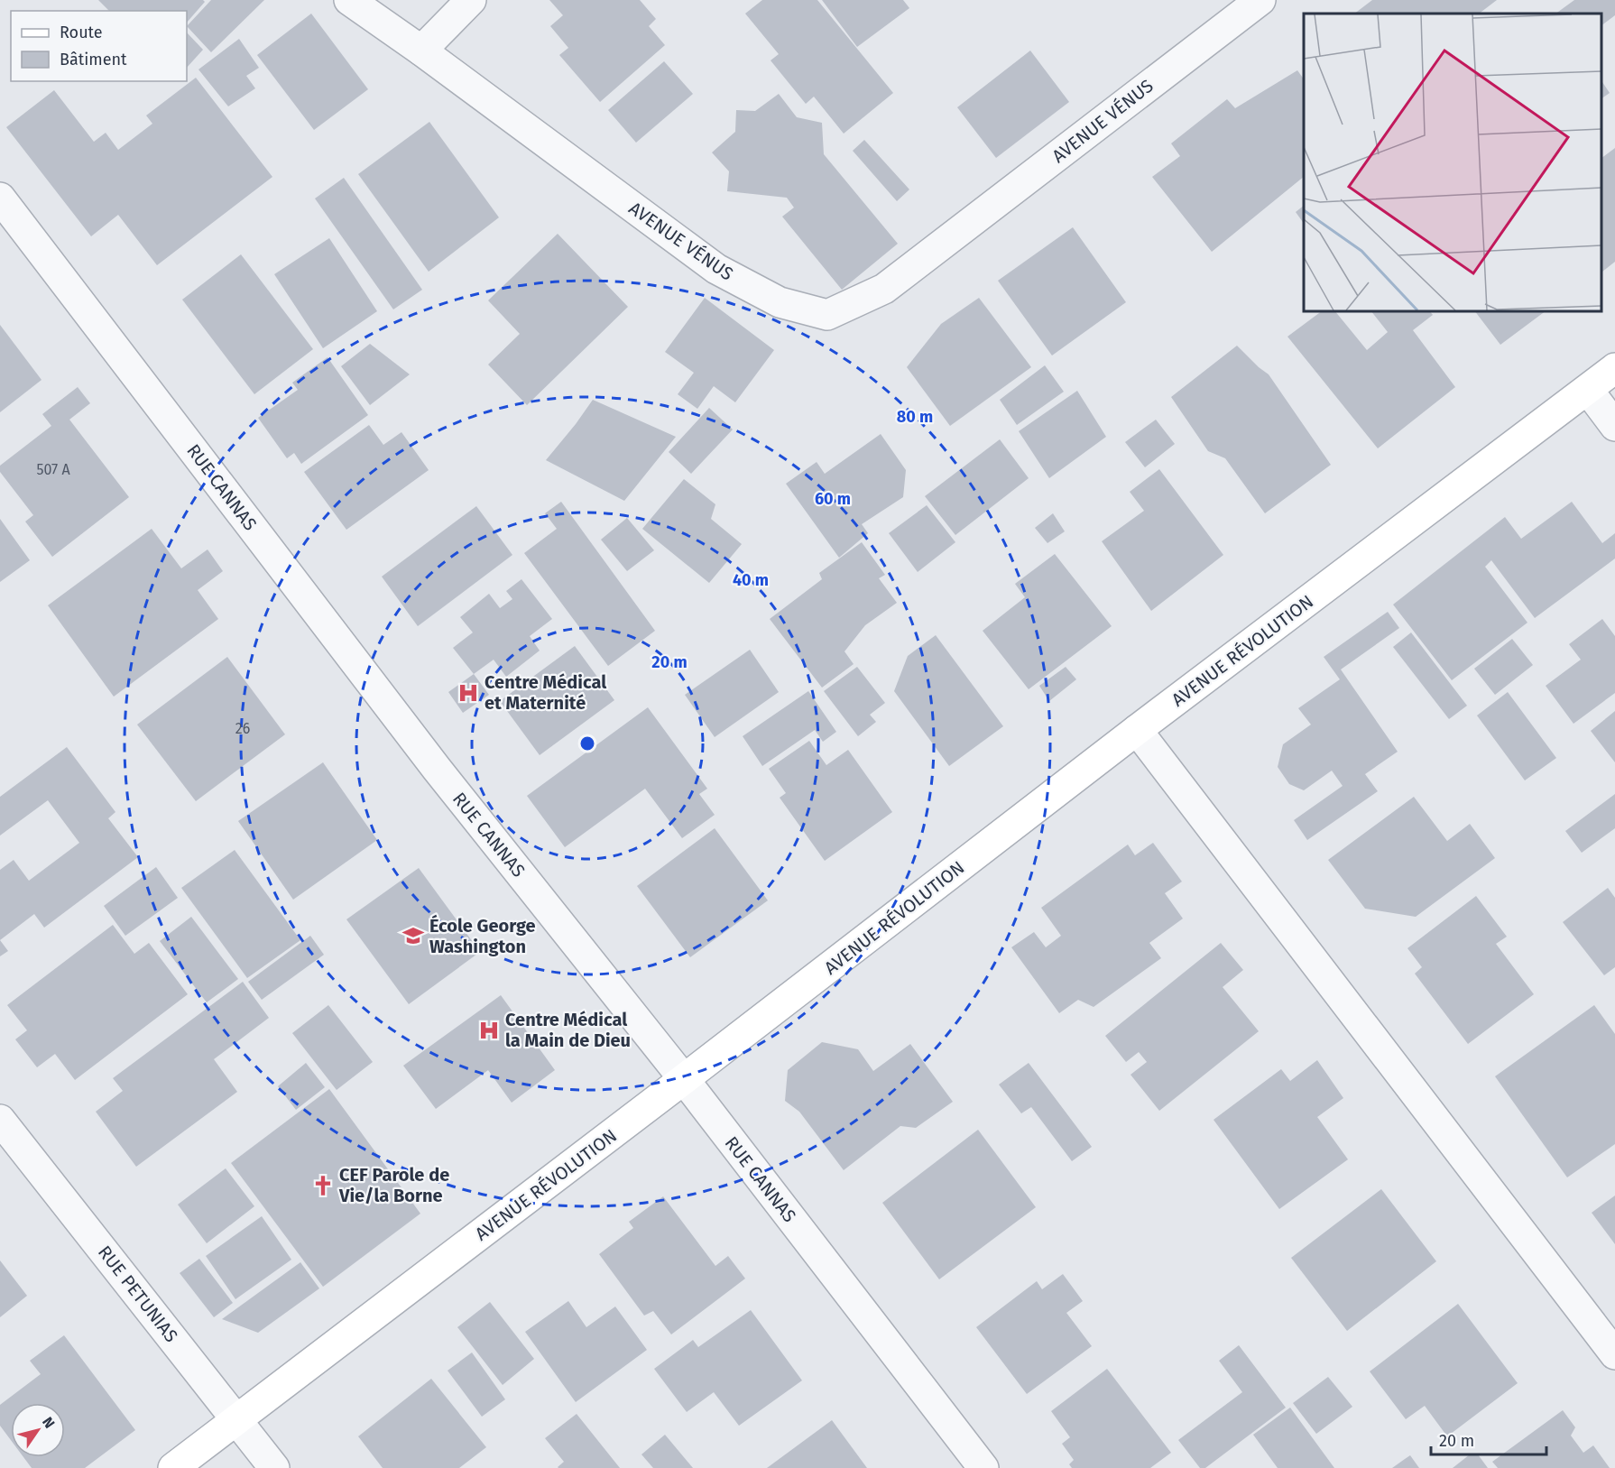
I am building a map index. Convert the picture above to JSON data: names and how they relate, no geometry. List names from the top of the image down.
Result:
{
  "streets": {
    "street": [
      "AVENUE VÉNUS",
      "RUE CANNAS",
      "AVENUE RÉVOLUTION",
      "RUE PETUNIAS"
    ]
  },
  "crossings": [
    ["RUE CANNAS", "AVENUE RÉVOLUTION"],
    ["AVENUE RÉVOLUTION", "RUE PETUNIAS"]
  ],
  "places": {
    "hospital": ["Centre Médical et Maternité", "Centre Médical la Main de Dieu"],
    "school or university": ["École George Washington"],
    "church": ["CEF Parole de Vie/la Borne"]
  },
  "house_numbers": ["507 A", "26"],
  "legend": ["Route", "Bâtiment"],
  "scale_bar": "20 m",
  "north": "top right",
  "rings": [
    "80 m",
    "60 m",
    "40 m",
    "20 m"
  ]
}
